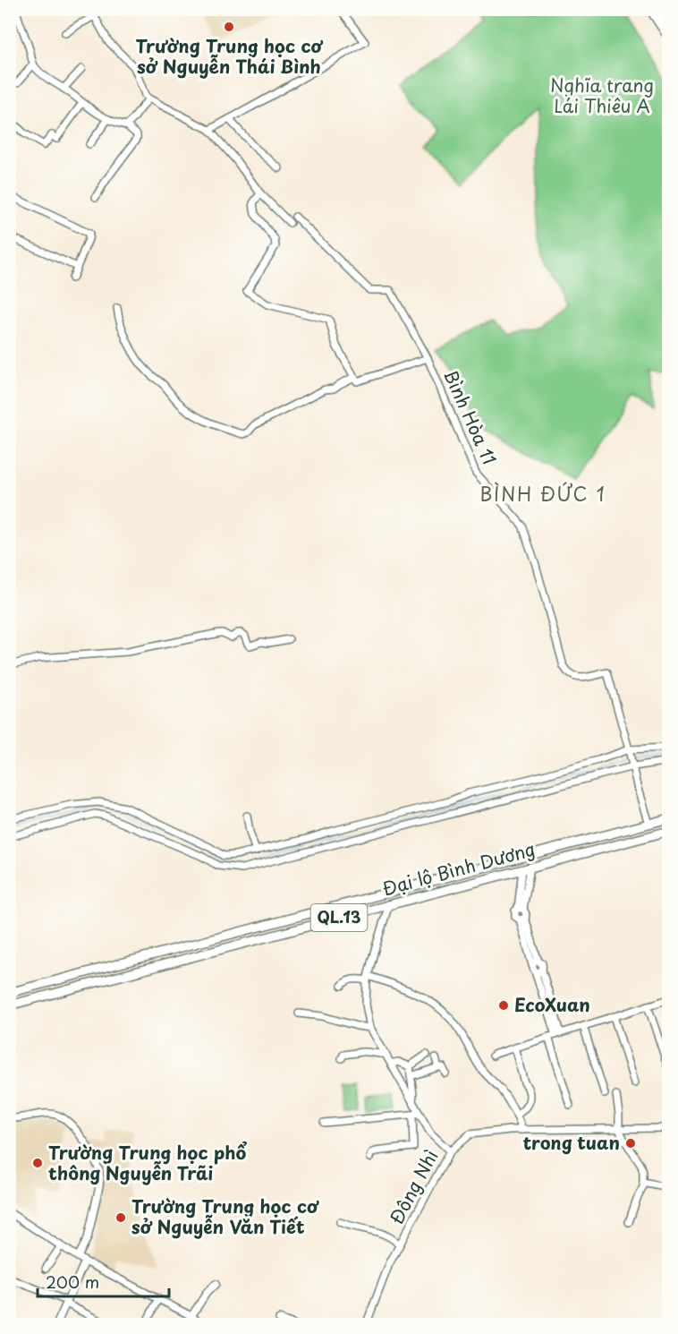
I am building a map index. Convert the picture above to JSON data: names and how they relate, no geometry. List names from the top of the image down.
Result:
{
  "streets": {
    "highway": ["Đại lộ Bình Dương", "QL.13"],
    "street": ["Bình Hòa 11", "Đông Nhì"]
  },
  "districts": ["BÌNH ĐỨC 1"],
  "parks": ["Nghĩa trang Lái Thiêu A"],
  "places": [
    "Trường Trung học cơ sở Nguyễn Thái Bình",
    "EcoXuan",
    "trong tuan",
    "Trường Trung học phổ thông Nguyễn Trãi",
    "Trường Trung học cơ sở Nguyễn Văn Tiết"
  ],
  "scale_bar": "200 m"
}
